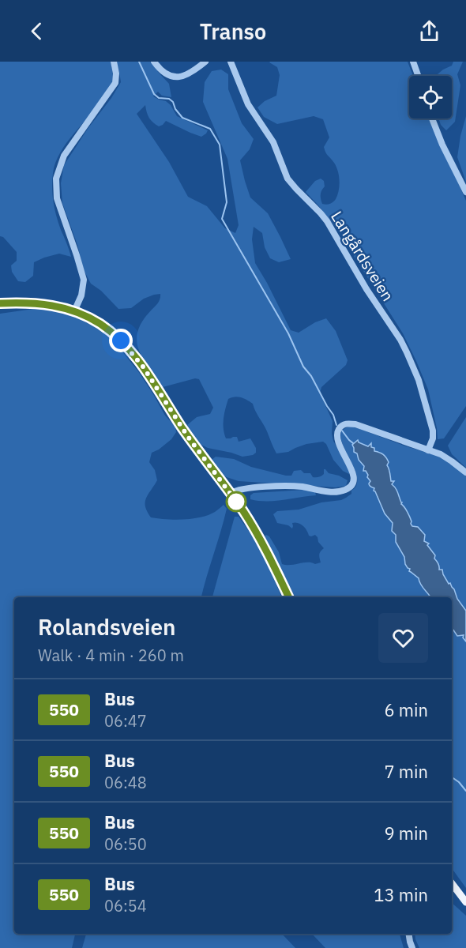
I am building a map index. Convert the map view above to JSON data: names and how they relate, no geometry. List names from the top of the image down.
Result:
{
  "streets": {
    "street": ["Langårdsveien"]
  },
  "lines": ["bus line 550"],
  "page": {
    "header": "Transo",
    "heading": ["Rolandsveien", "Walk · 4 min · 260 m"],
    "list": [
      {
        "mark": "550",
        "name": "Bus",
        "note": "06:47",
        "value": "6 min"
      },
      {
        "mark": "550",
        "name": "Bus",
        "note": "06:48",
        "value": "7 min"
      },
      {
        "mark": "550",
        "name": "Bus",
        "note": "06:50",
        "value": "9 min"
      },
      {
        "mark": "550",
        "name": "Bus",
        "note": "06:54",
        "value": "13 min"
      }
    ]
  }
}
